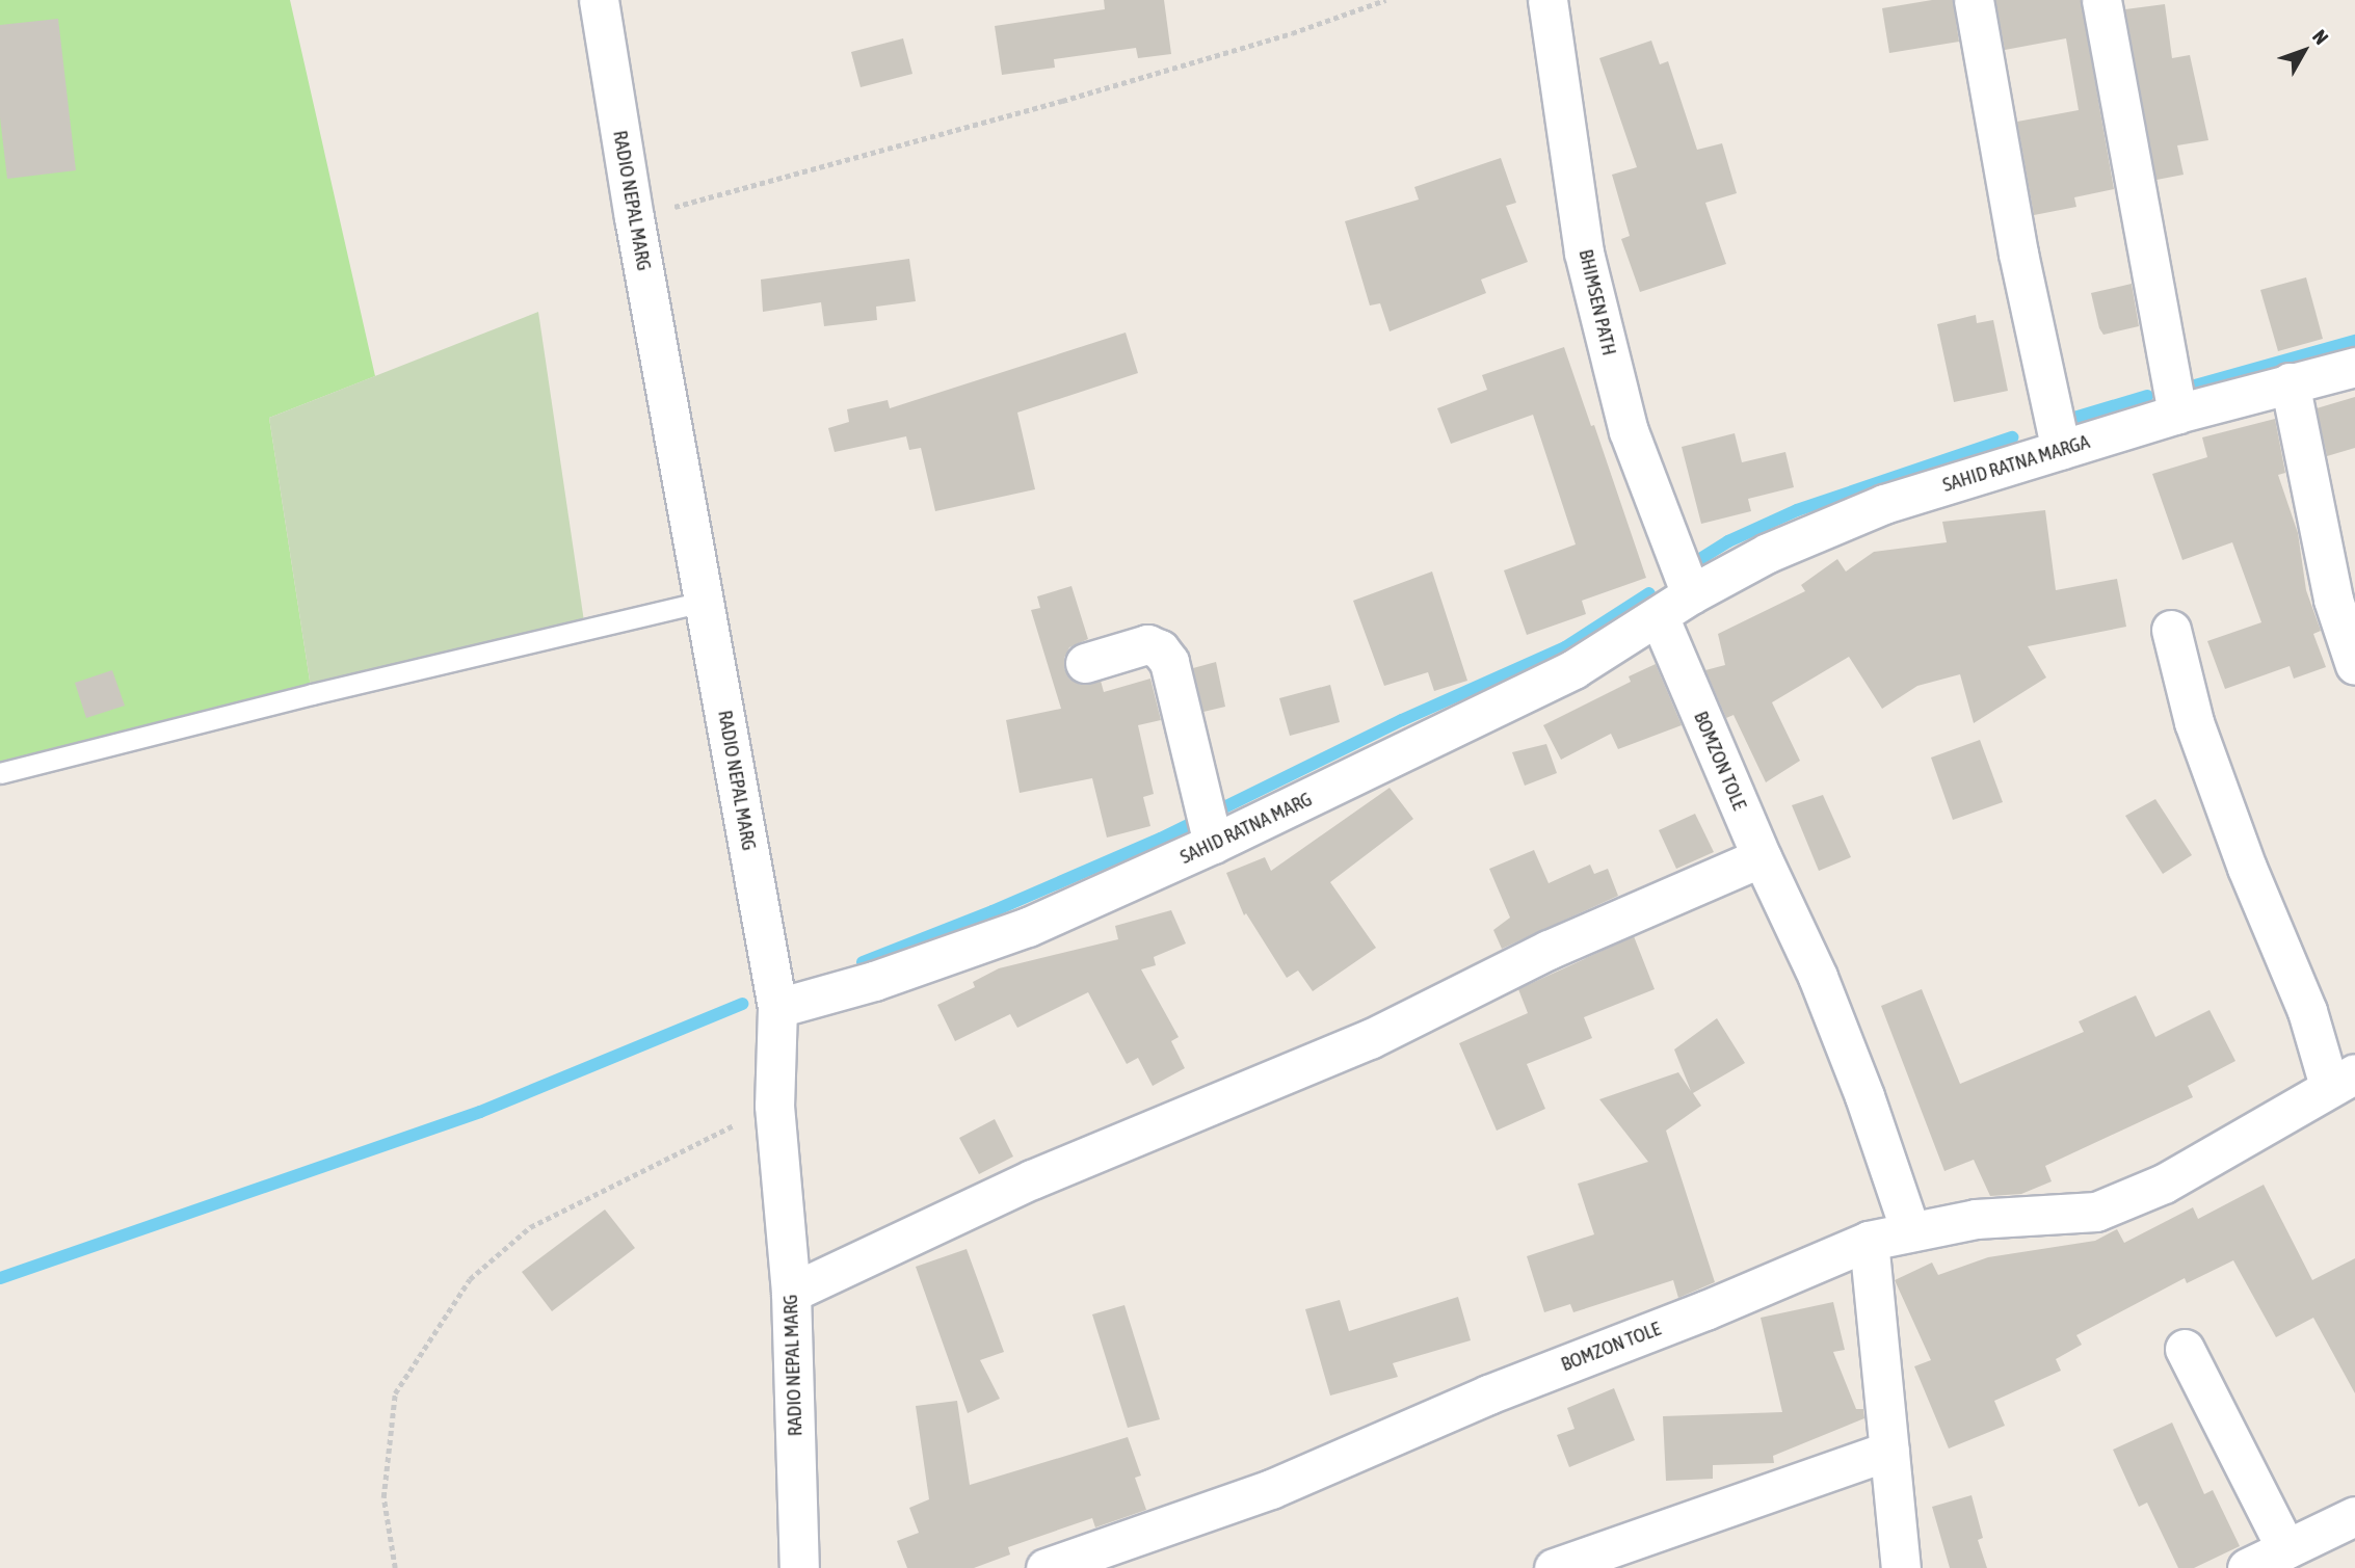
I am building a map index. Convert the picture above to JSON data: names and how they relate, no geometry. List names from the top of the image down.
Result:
{
  "streets": {
    "street": [
      "RADIO NEPAL MARG",
      "BHIMSEN PATH",
      "SAHID RATNA MARGA",
      "BOMZON TOLE",
      "SAHID RATNA MARG"
    ]
  },
  "crossings": [
    ["RADIO NEPAL MARG", "SAHID RATNA MARG"],
    ["BHIMSEN PATH", "SAHID RATNA MARGA"],
    ["BHIMSEN PATH", "SAHID RATNA MARG"],
    ["SAHID RATNA MARGA", "SAHID RATNA MARG"],
    ["BOMZON TOLE", "SAHID RATNA MARG"]
  ],
  "north": "top right"
}
